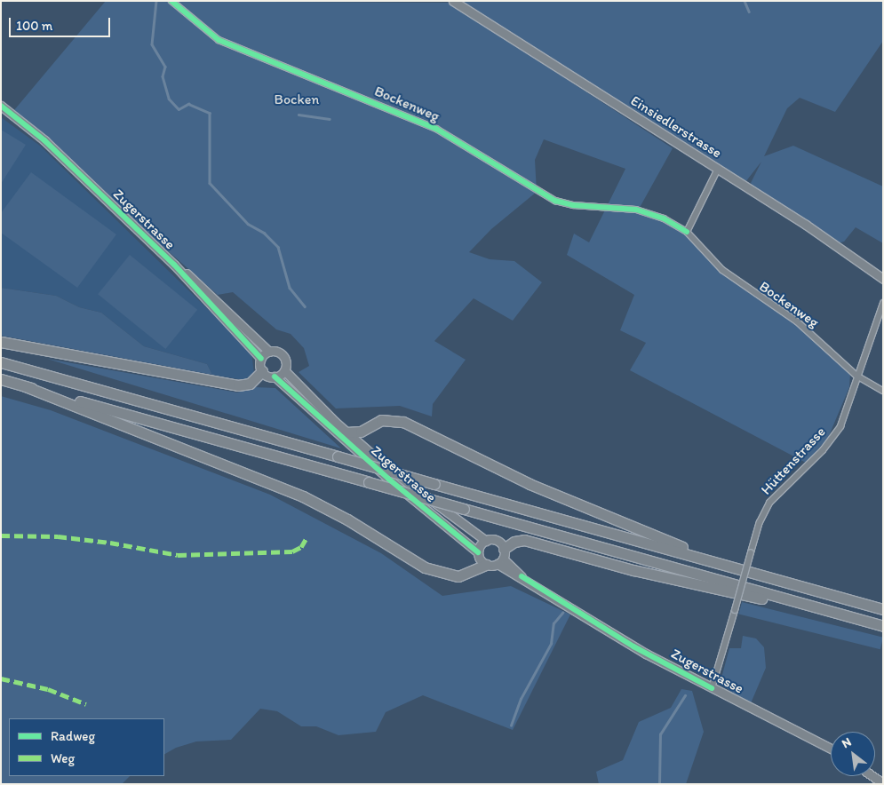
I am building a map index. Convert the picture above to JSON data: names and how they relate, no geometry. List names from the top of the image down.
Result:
{
  "streets": {
    "main road": ["Einsiedlerstrasse", "Zugerstrasse"],
    "street": ["Bockenweg", "Hüttenstrasse"]
  },
  "crossings": [
    ["Bockenweg", "Hüttenstrasse"],
    ["Zugerstrasse", "Hüttenstrasse"]
  ],
  "parks": ["Bocken"],
  "legend": ["Radweg", "Weg"],
  "scale_bar": "100 m",
  "north": "top left"
}
